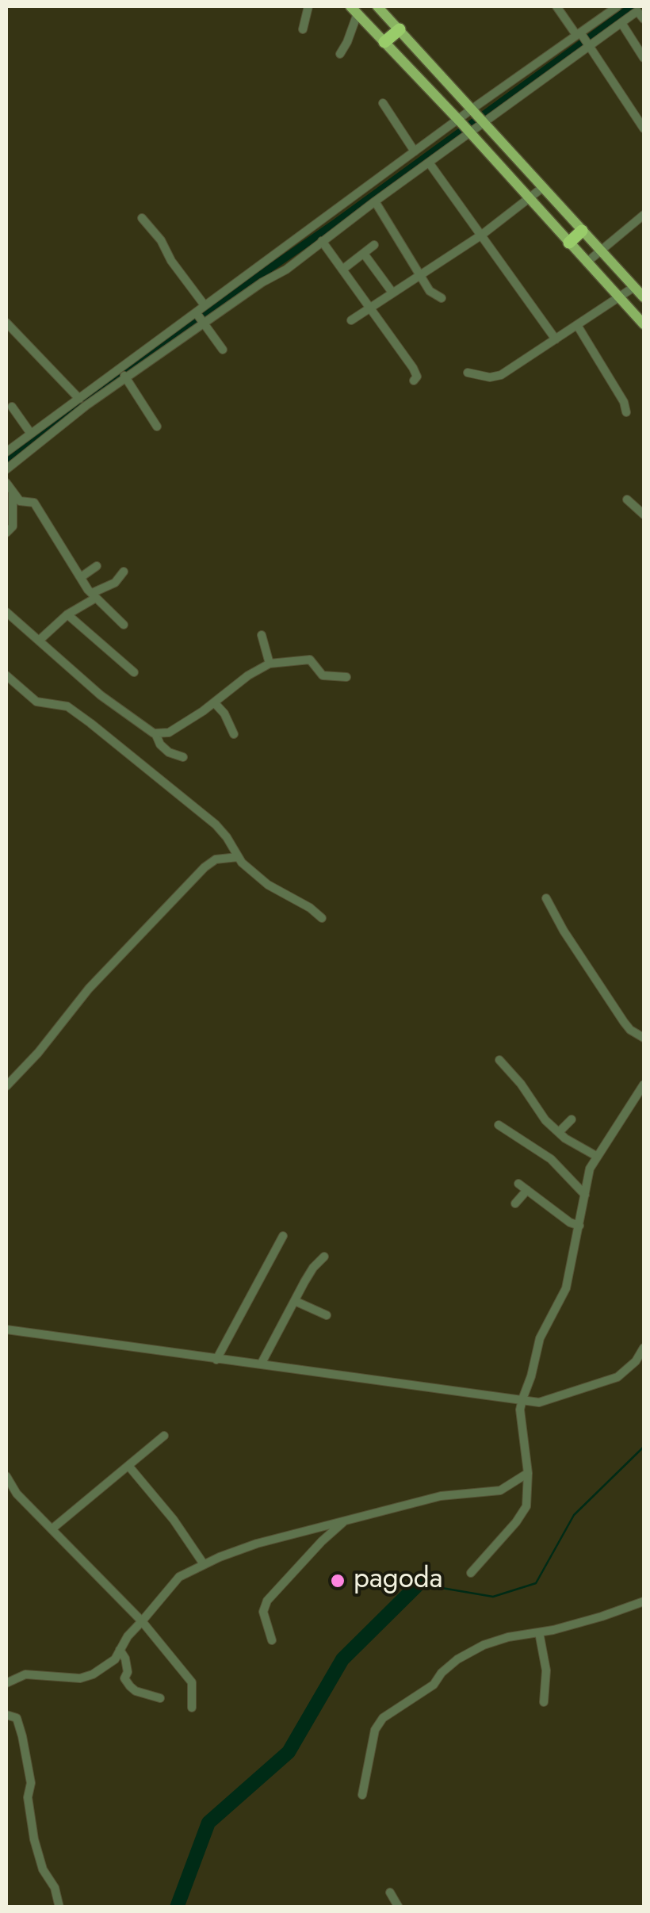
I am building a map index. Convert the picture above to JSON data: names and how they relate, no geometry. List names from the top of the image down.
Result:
{
  "places": ["pagoda"]
}
